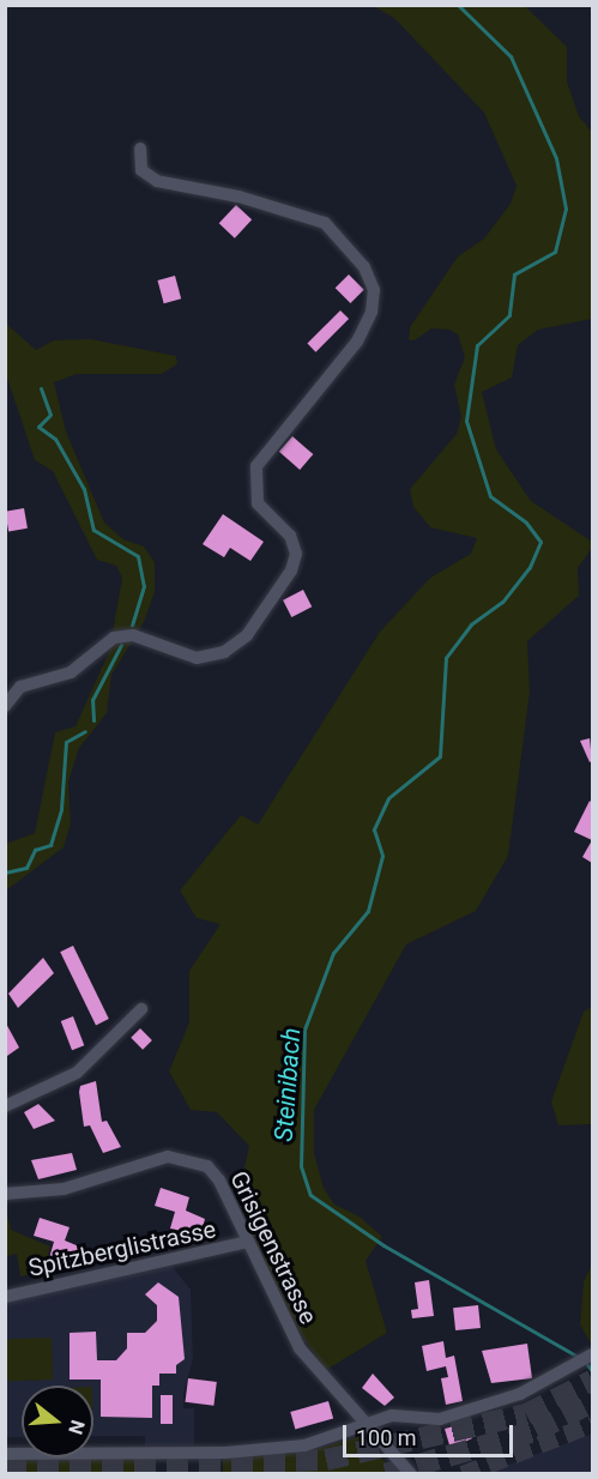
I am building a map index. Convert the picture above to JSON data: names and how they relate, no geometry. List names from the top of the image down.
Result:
{
  "streets": {
    "street": ["Grisigenstrasse", "Spitzberglistrasse"]
  },
  "crossings": [
    ["Grisigenstrasse", "Spitzberglistrasse"]
  ],
  "water": ["Steinibach"],
  "scale_bar": "100 m",
  "north": "right"
}
